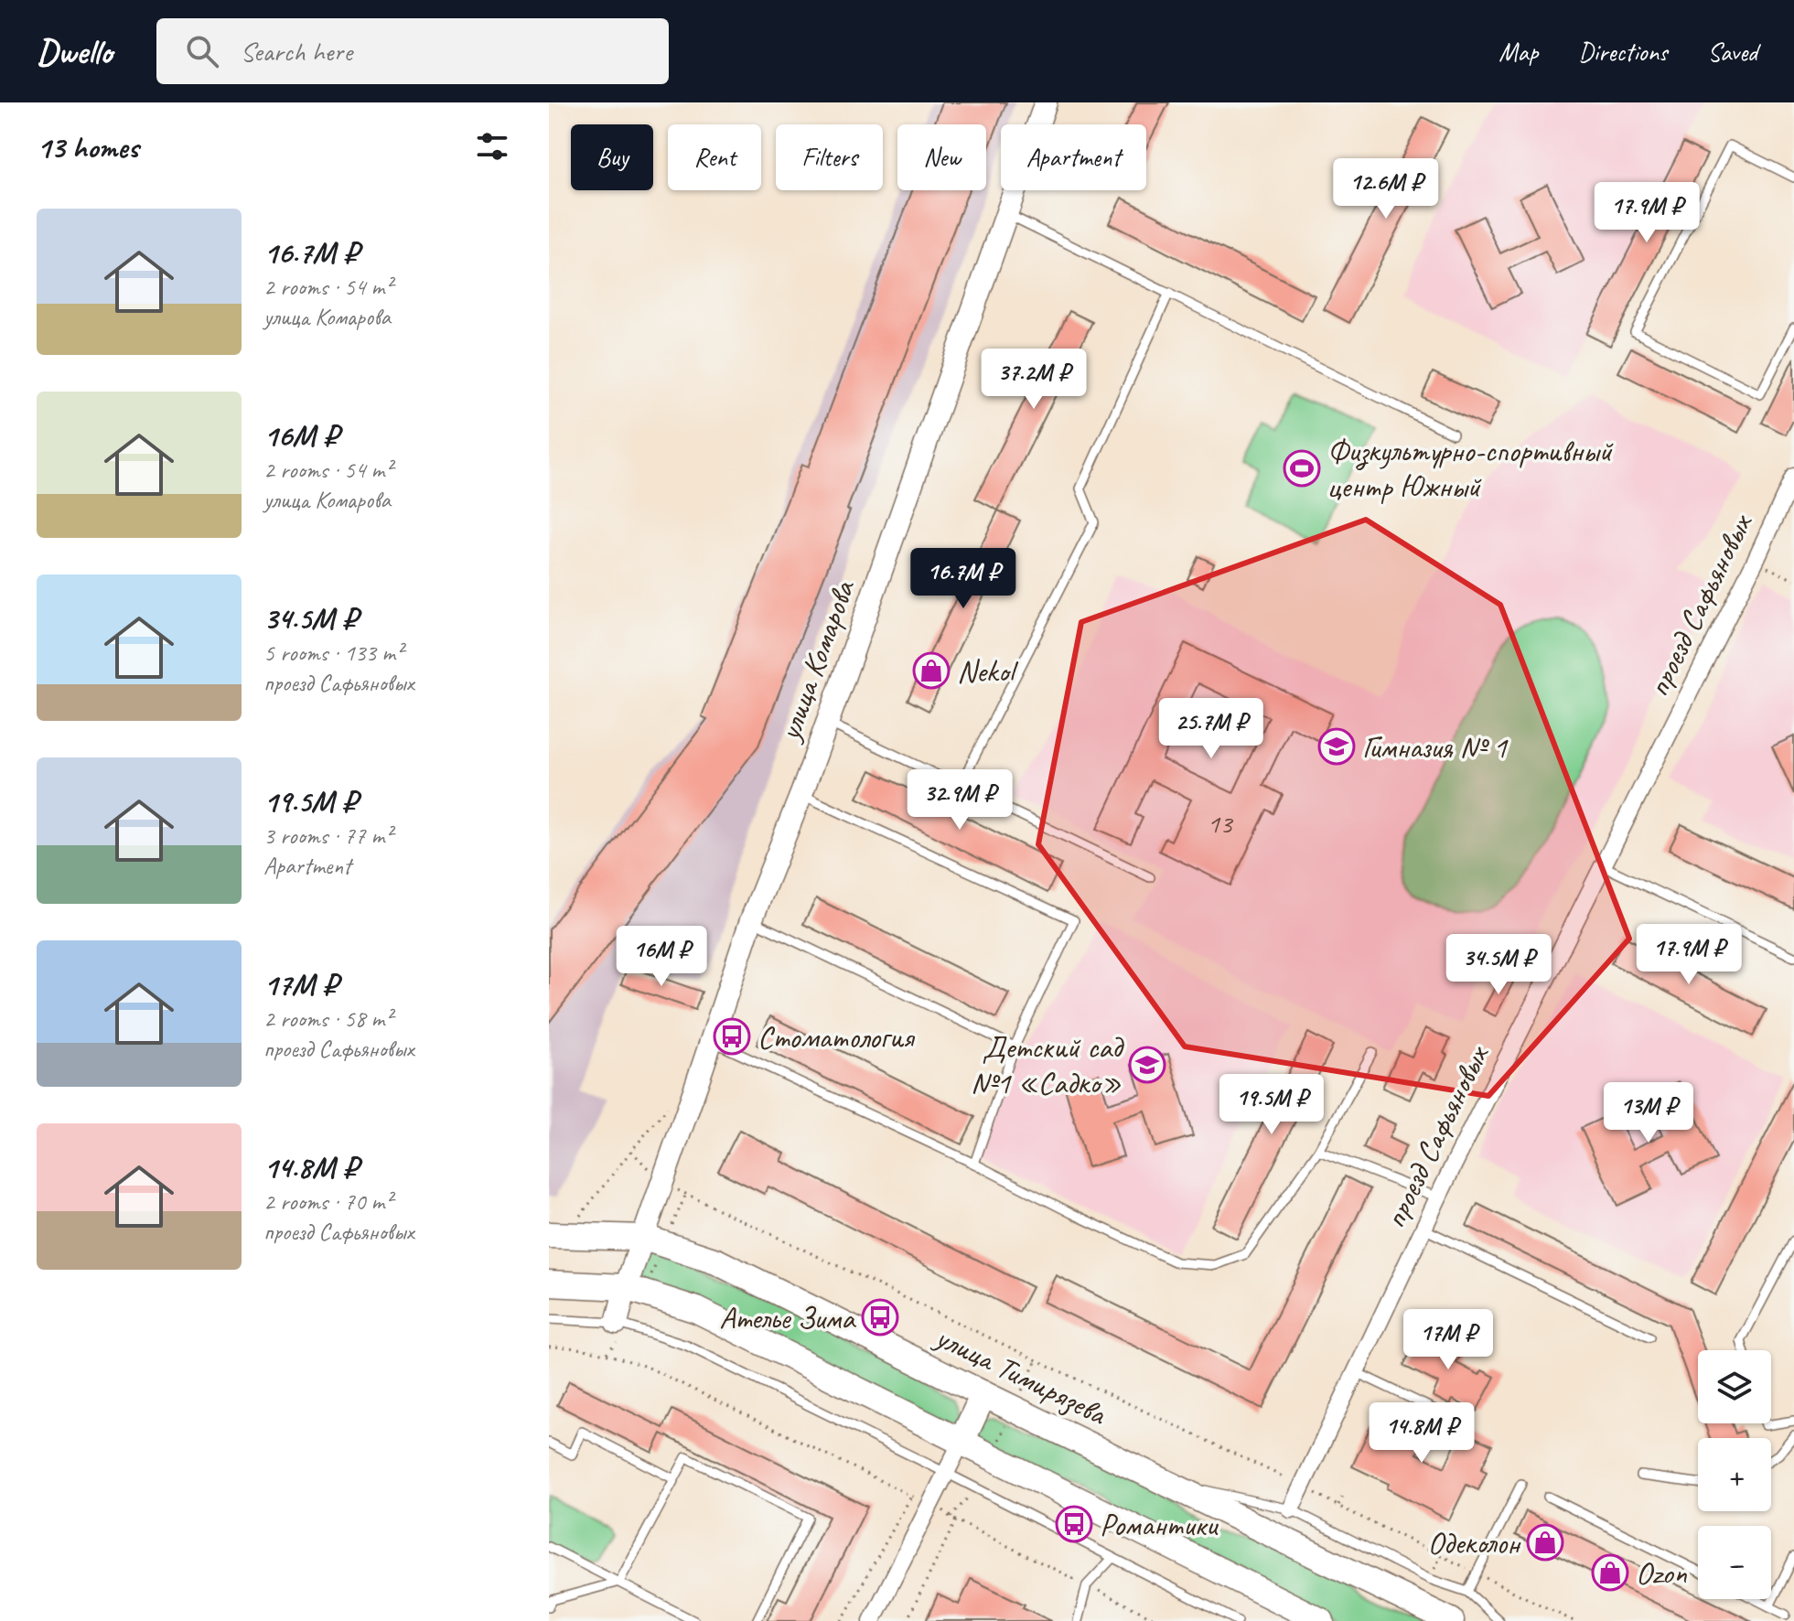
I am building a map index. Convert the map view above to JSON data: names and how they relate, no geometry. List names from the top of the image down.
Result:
{
  "streets": {
    "main road": ["улица Тимирязева"],
    "street": ["проезд Сафьяновых", "улица Комарова"]
  },
  "crossings": [
    ["улица Комарова", "улица Тимирязева"]
  ],
  "places": {
    "sports": ["Физкультурно-спортивный центр Южный"],
    "shop": ["Nekol", "Одеколон", "Ozon"],
    "school or university": ["Гимназия № 1", "Детский сад №1 «Cадко»"],
    "bus stop": ["Стоматология", "Ателье Зима", "Романтики"]
  },
  "house_numbers": ["13"],
  "page": {
    "header": "Dwello",
    "search": "Search here",
    "nav": ["Map", "Directions", "Saved"],
    "heading": "13 homes",
    "chip": [
      "Buy",
      "Rent",
      "Filters",
      "New",
      "Apartment"
    ],
    "price": [
      "12.6M ₽",
      "17.9M ₽",
      "37.2M ₽",
      "16.7M ₽",
      "25.7M ₽",
      "32.9M ₽",
      "17.9M ₽",
      "16M ₽",
      "34.5M ₽",
      "19.5M ₽",
      "13M ₽",
      "17M ₽",
      "14.8M ₽"
    ],
    "list": [
      {
        "name": "16.7M ₽",
        "note": "2 rooms · 54 m² · улица Комарова"
      },
      {
        "name": "16M ₽",
        "note": "2 rooms · 54 m² · улица Комарова"
      },
      {
        "name": "34.5M ₽",
        "note": "5 rooms · 133 m² · проезд Сафьяновых"
      },
      {
        "name": "19.5M ₽",
        "note": "3 rooms · 77 m² · Apartment"
      },
      {
        "name": "17M ₽",
        "note": "2 rooms · 58 m² · проезд Сафьяновых"
      },
      {
        "name": "14.8M ₽",
        "note": "2 rooms · 70 m² · проезд Сафьяновых"
      }
    ],
    "map_buttons": ["+", "−"]
  }
}
